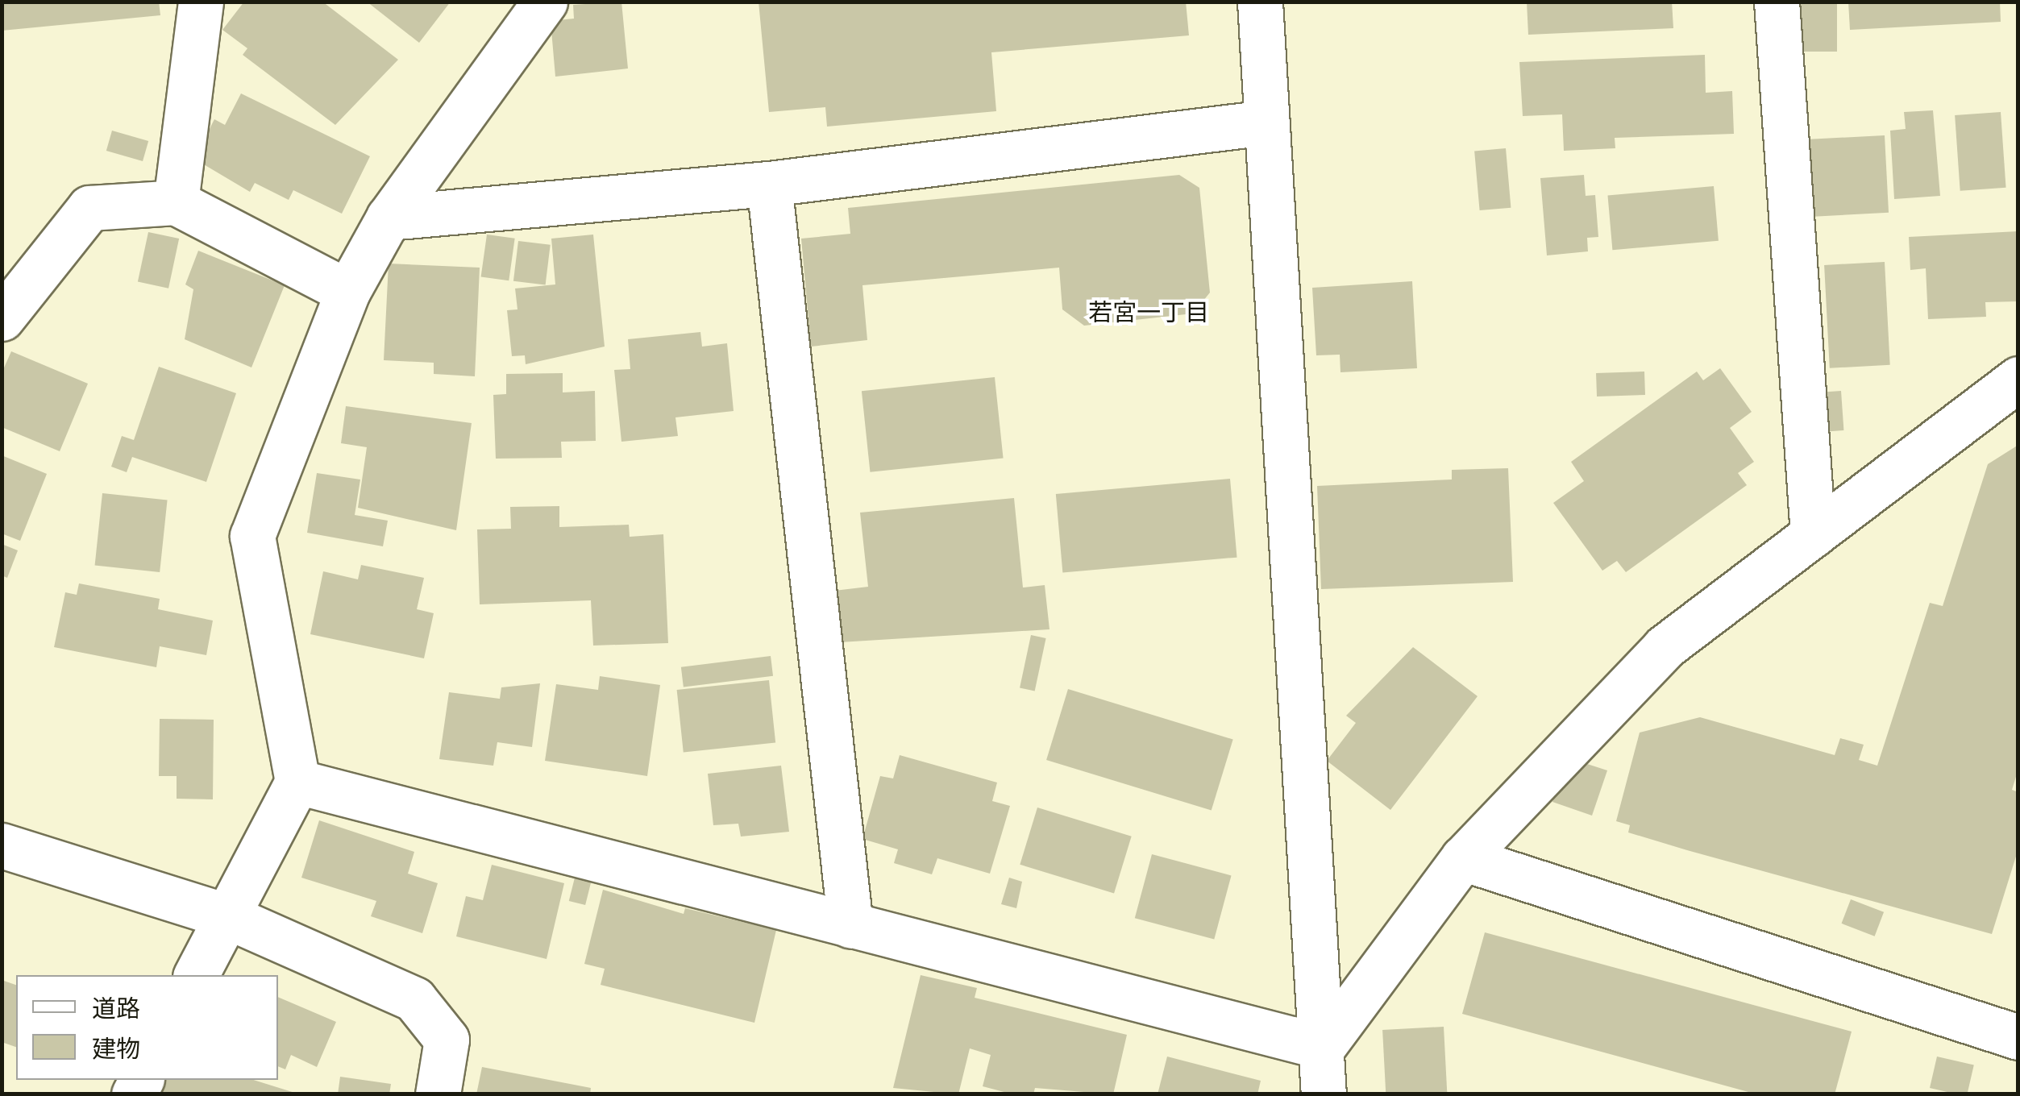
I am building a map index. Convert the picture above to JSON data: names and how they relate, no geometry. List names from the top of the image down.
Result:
{
  "districts": ["若宮一丁目"],
  "legend": ["道路", "建物"]
}
